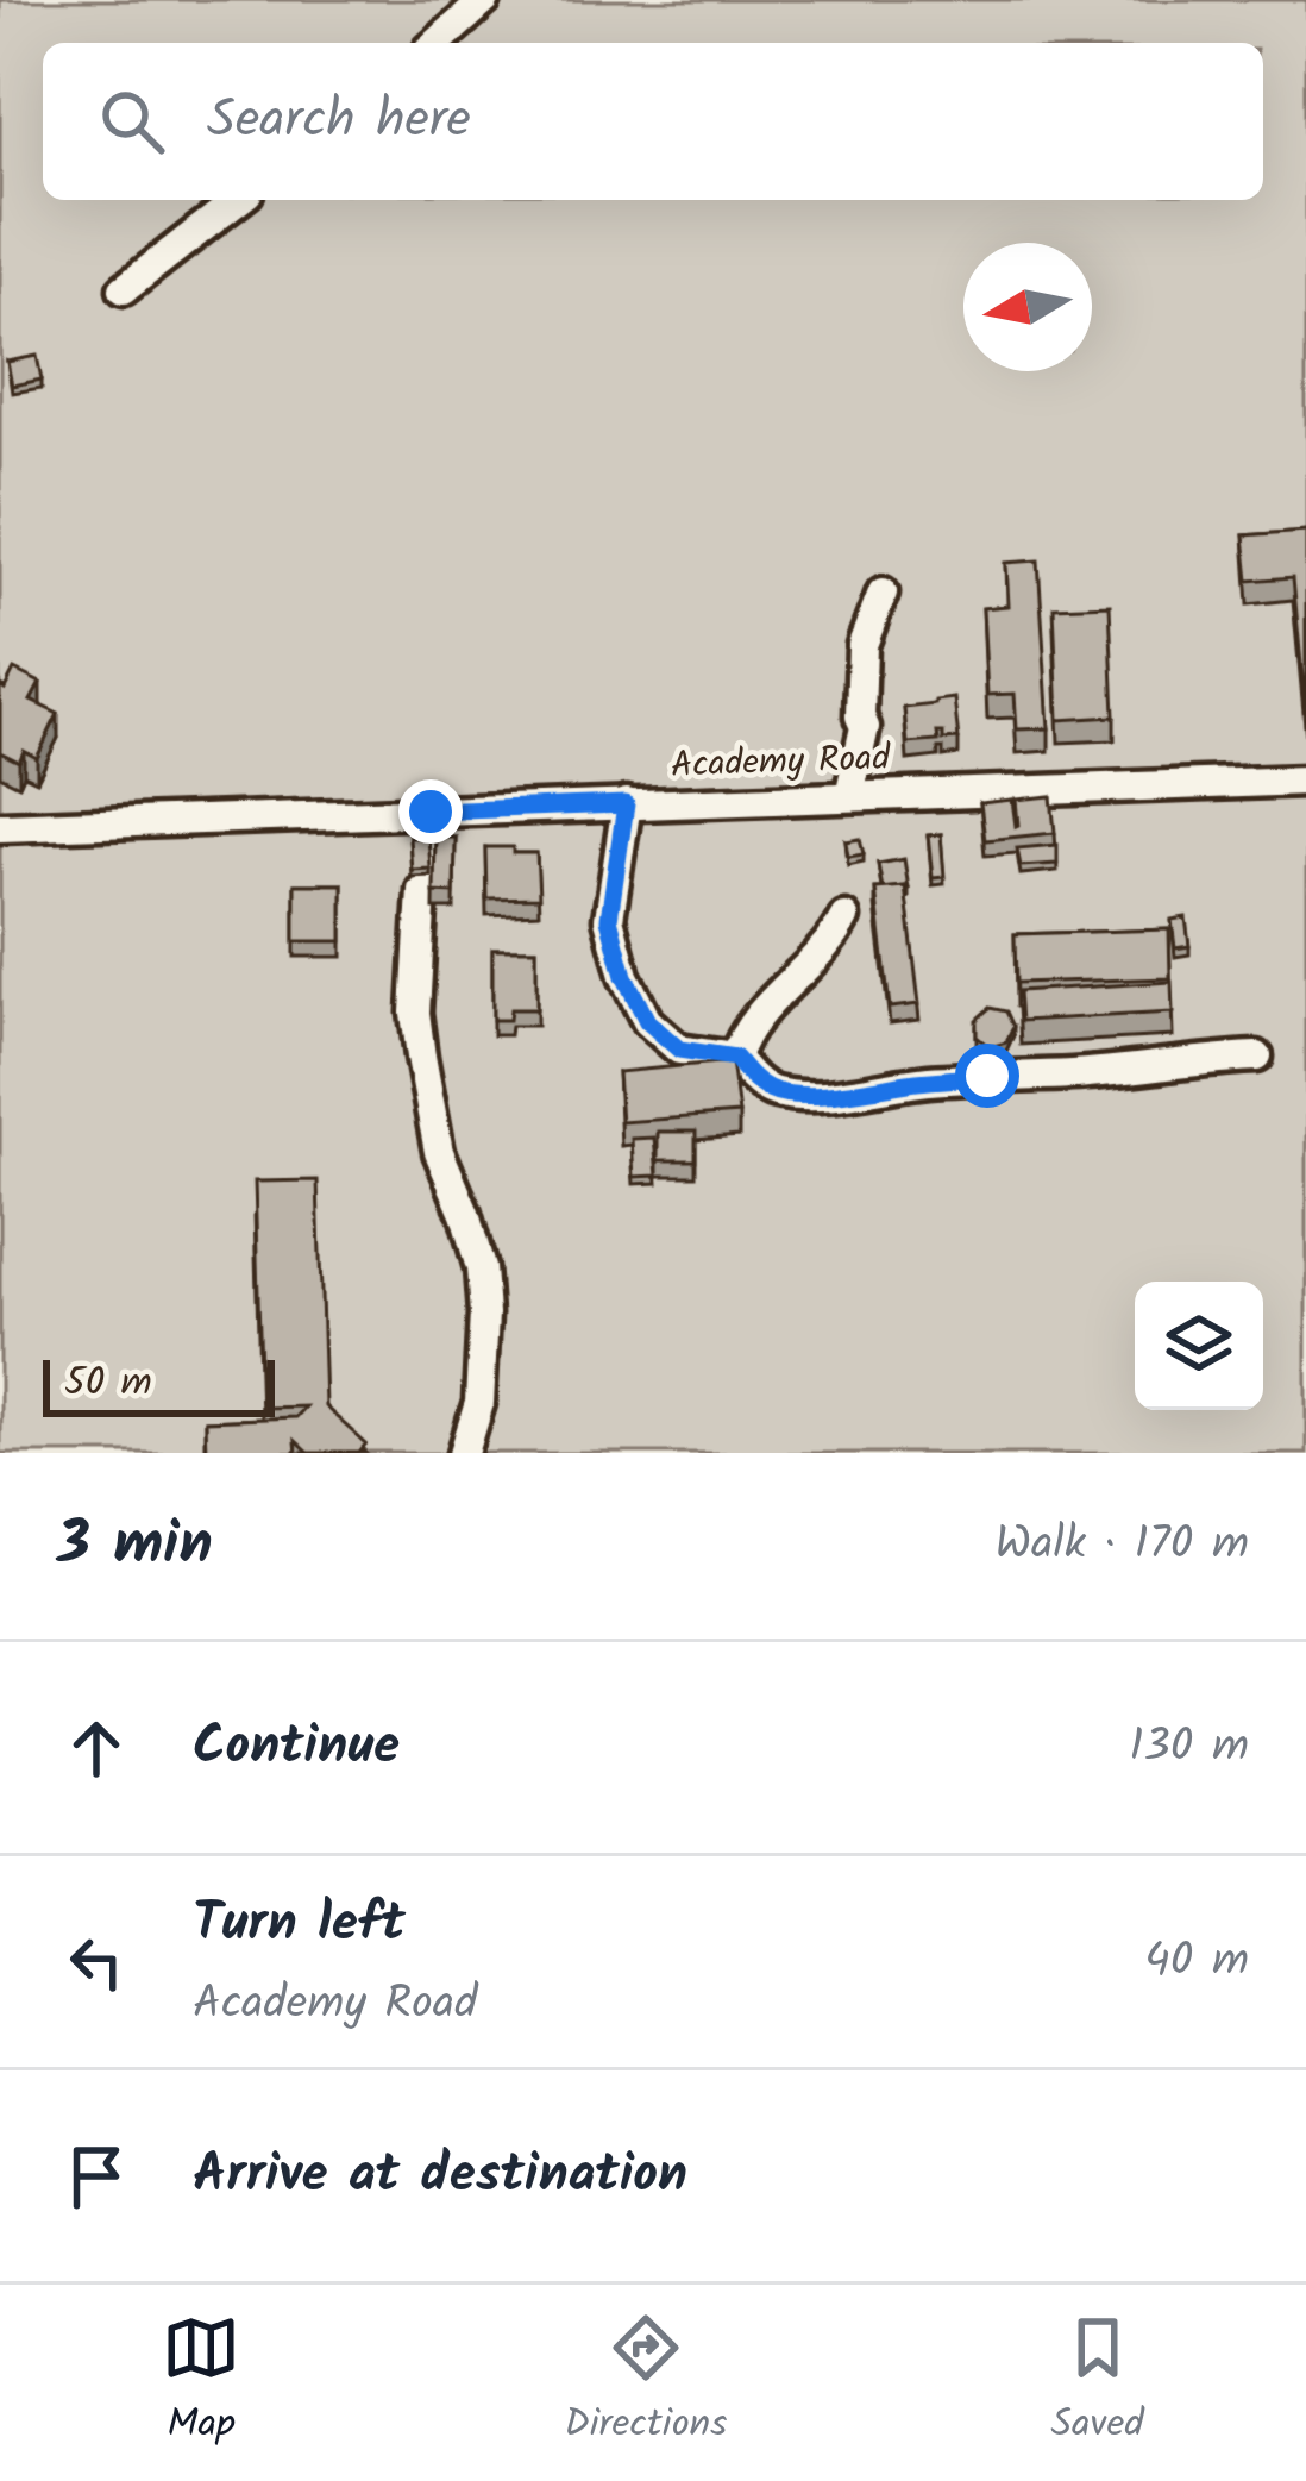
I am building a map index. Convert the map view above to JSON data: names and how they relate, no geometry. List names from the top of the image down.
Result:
{
  "streets": {
    "street": ["Academy Road"]
  },
  "scale_bar": "50 m",
  "north": "left",
  "page": {
    "search": "Search here",
    "scale": "50 m",
    "heading": ["3 min", "Walk · 170 m"],
    "list": [
      ["Continue", "130 m"],
      ["Turn left", "Academy Road", "40 m"],
      "Arrive at destination"
    ],
    "nav": ["Map", "Directions", "Saved"]
  }
}
